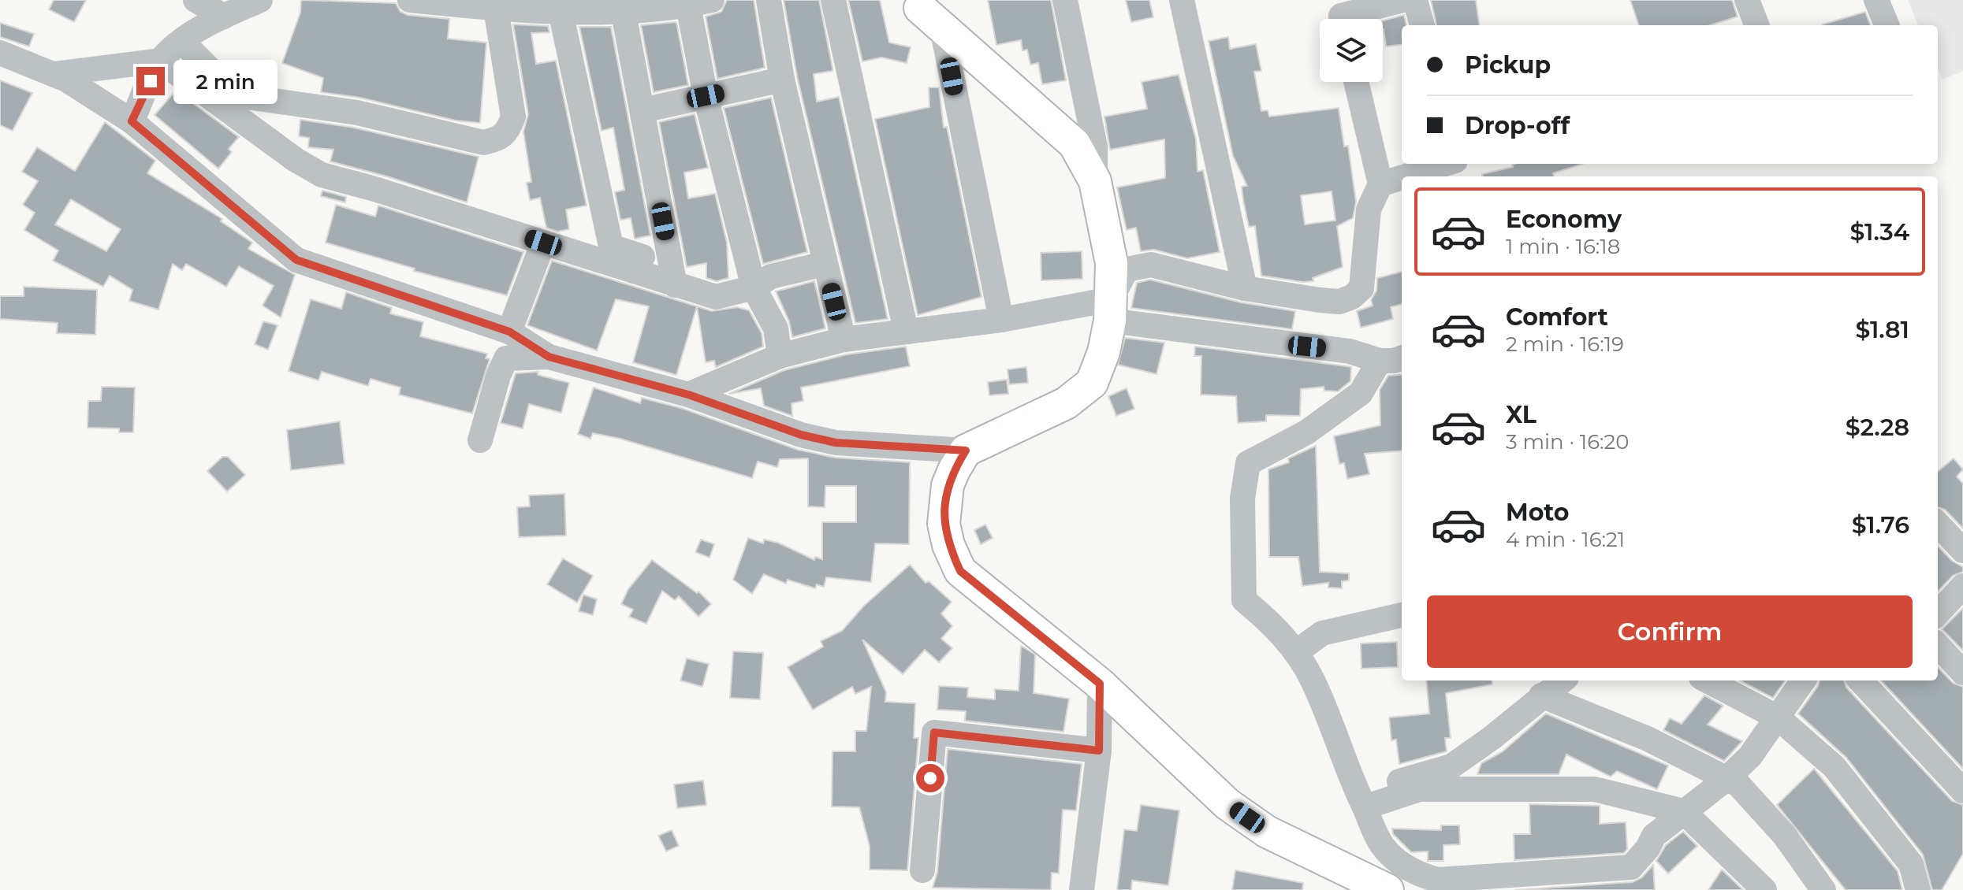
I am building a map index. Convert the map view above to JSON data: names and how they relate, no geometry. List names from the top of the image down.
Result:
{
  "page": {
    "banner": ["Pickup", "Drop-off"],
    "bubble": "2 min",
    "list": [
      {
        "name": "Economy",
        "note": "1 min · 16:18",
        "value": "$1.34"
      },
      {
        "name": "Comfort",
        "note": "2 min · 16:19",
        "value": "$1.81"
      },
      {
        "name": "XL",
        "note": "3 min · 16:20",
        "value": "$2.28"
      },
      {
        "name": "Moto",
        "note": "4 min · 16:21",
        "value": "$1.76"
      }
    ],
    "buttons": "Confirm"
  }
}
